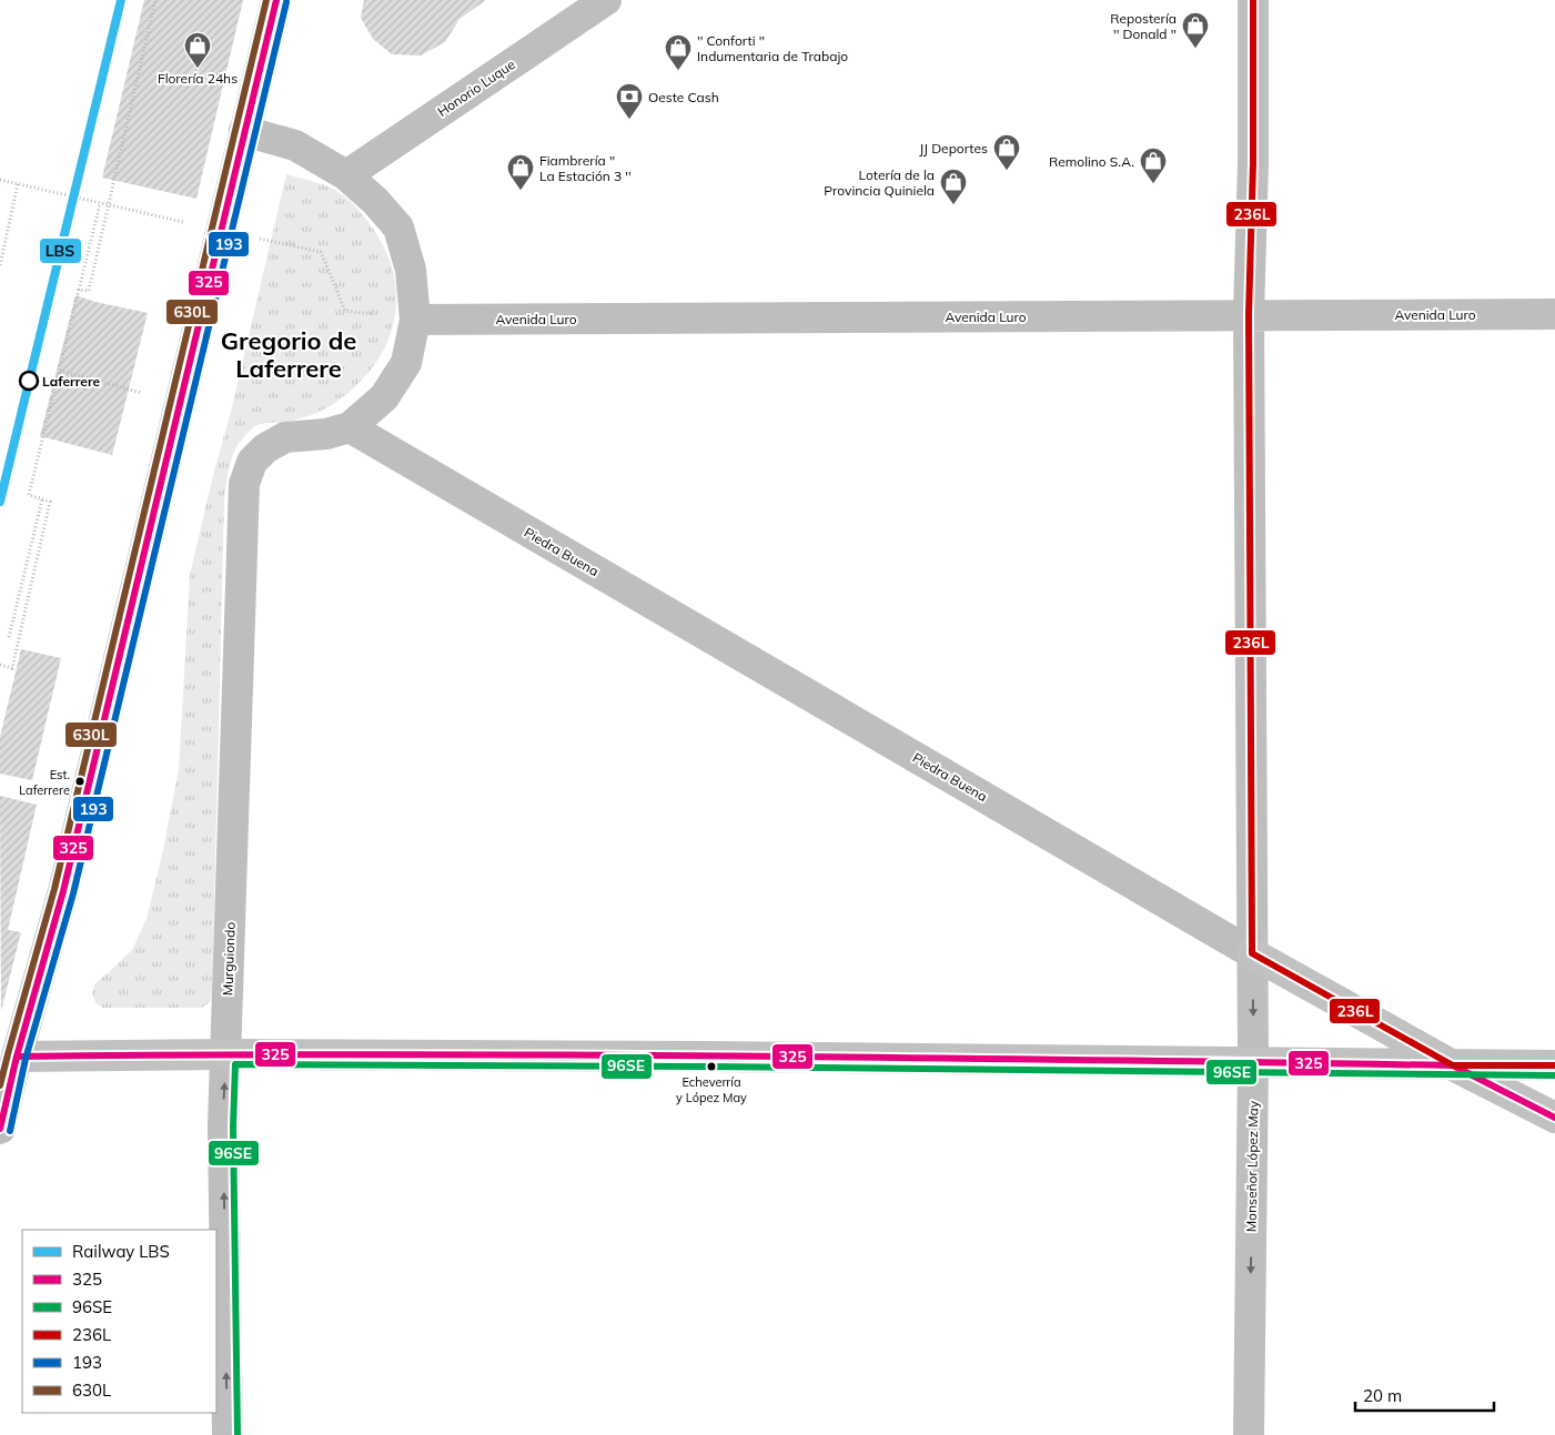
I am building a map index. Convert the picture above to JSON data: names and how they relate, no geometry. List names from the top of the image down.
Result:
{
  "streets": {
    "street": [
      "Honorio Luque",
      "Avenida Luro",
      "Piedra Buena",
      "Murguiondo",
      "Monseñor López May"
    ]
  },
  "crossings": [
    ["Avenida Luro", "Monseñor López May"],
    ["Piedra Buena", "Murguiondo"],
    ["Piedra Buena", "Monseñor López May"]
  ],
  "one_way": ["Murguiondo"],
  "districts": ["Gregorio de Laferrere"],
  "places": {
    "shop": [
      "Repostería '' Donald ''",
      "Florería 24hs",
      "'' Conforti '' Indumentaria de Trabajo",
      "JJ Deportes",
      "Remolino S.A.",
      "Fiambrería '' La Estación 3 ''",
      "Lotería de la Provincia Quiniela"
    ],
    "bank": ["Oeste Cash"],
    "other": ["Laferrere", "Est. Laferrere", "Echeverría y López May"]
  },
  "lines": [
    "rail line LBS",
    "transit line 325",
    "transit line 236L",
    "transit line 630L",
    "transit line 193",
    "transit line 96SE"
  ],
  "legend": [
    "Railway LBS",
    "325",
    "96SE",
    "236L",
    "193",
    "630L"
  ],
  "scale_bar": "20 m"
}
